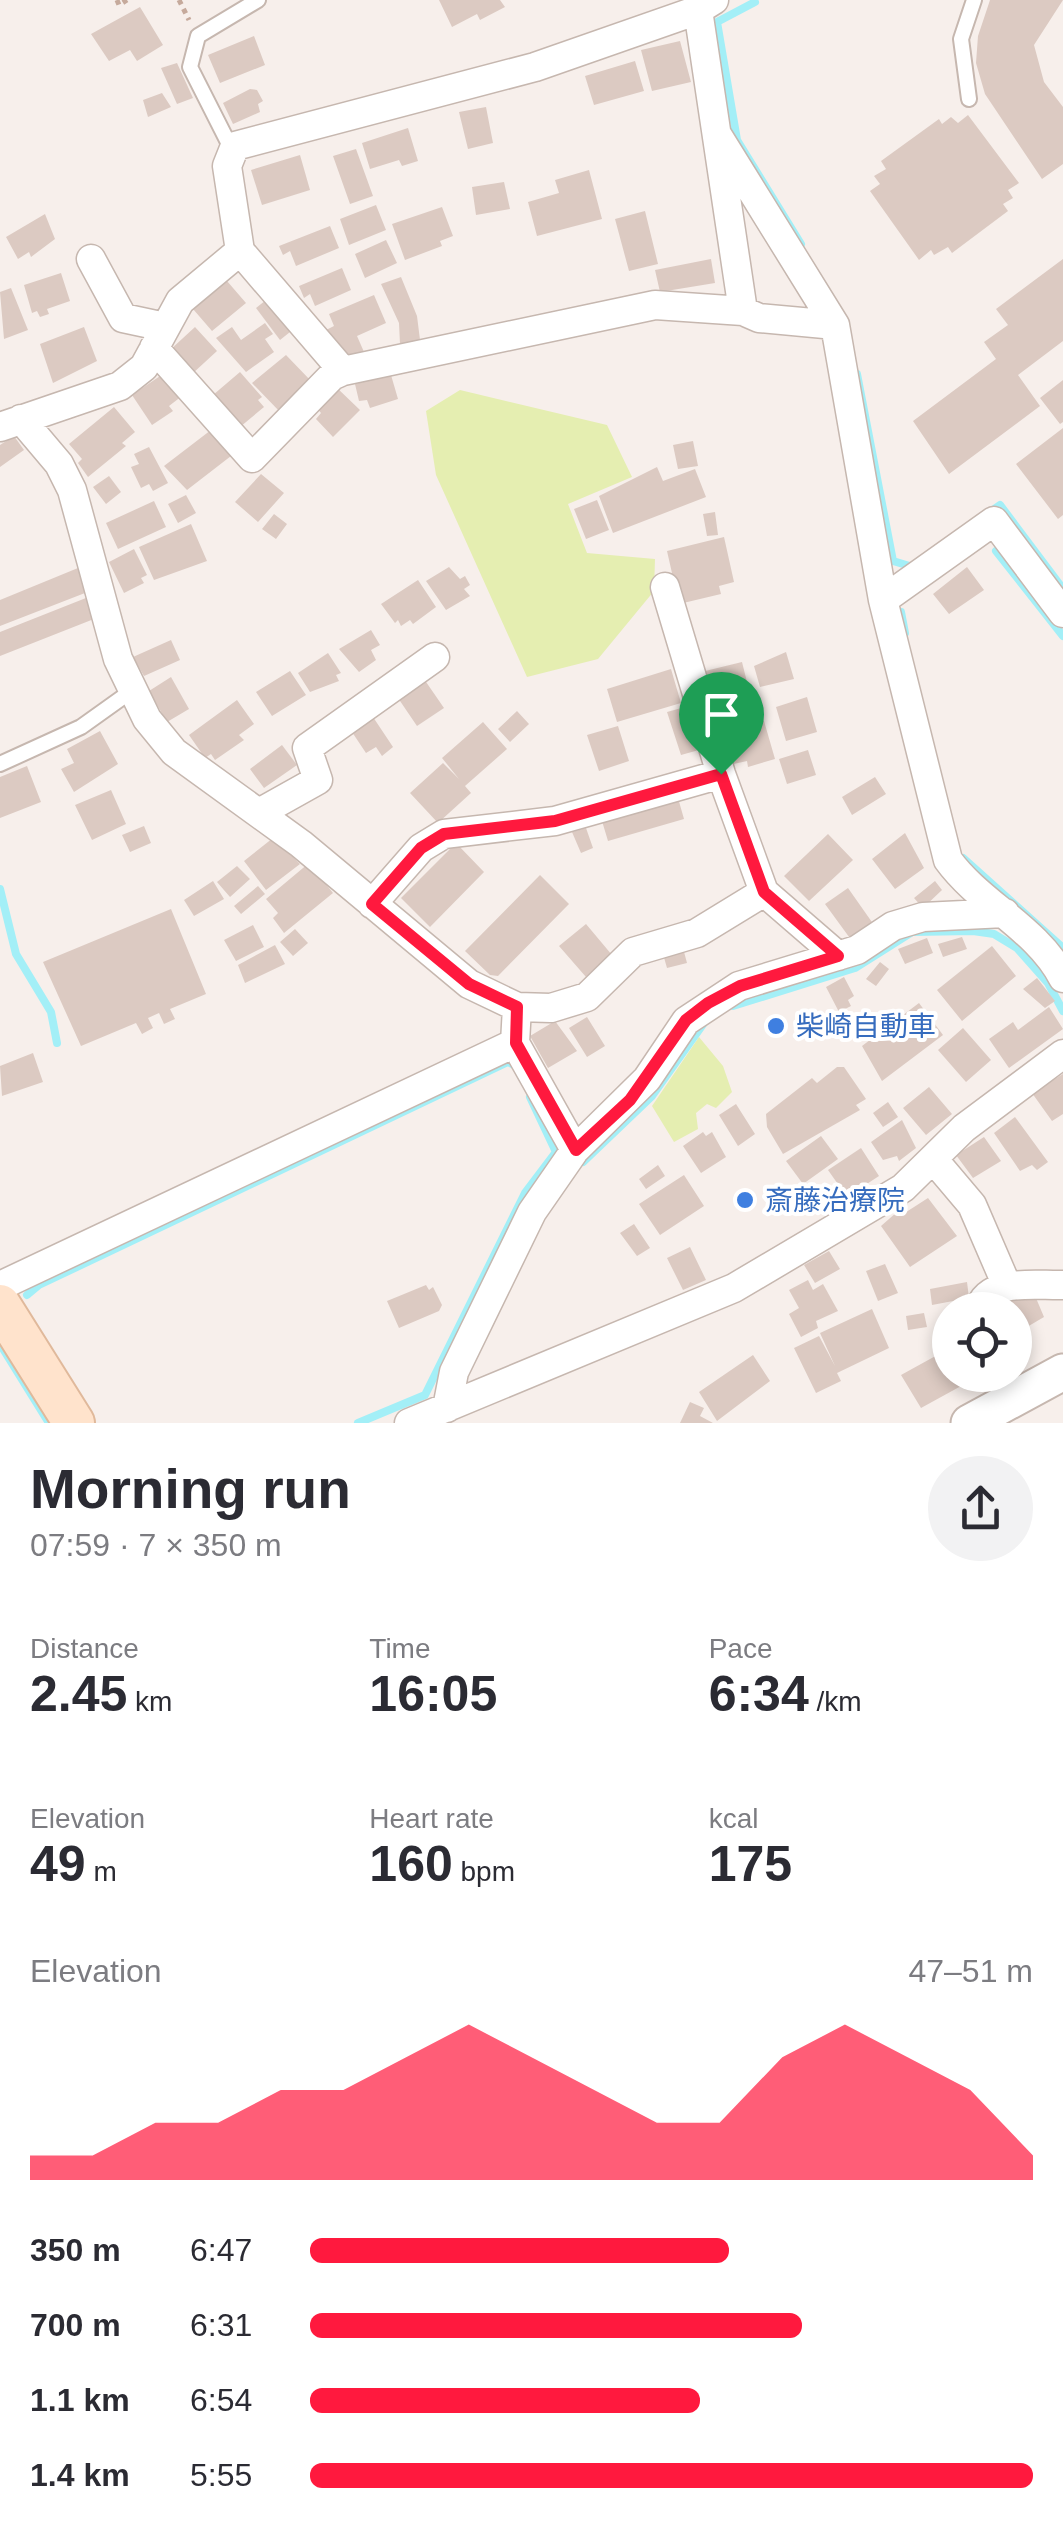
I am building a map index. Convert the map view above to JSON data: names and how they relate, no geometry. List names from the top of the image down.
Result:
{
  "places": ["柴崎自動車", "斎藤治療院"],
  "page": {
    "heading": ["Morning run", "07:59 · 7 × 350 m"],
    "stats": [
      ["Distance", "2.45 km"],
      ["Time", "16:05"],
      ["Pace", "6:34 /km"],
      ["Elevation", "49 m"],
      ["Heart rate", "160 bpm"],
      ["kcal", "175"]
    ],
    "chart": ["Elevation", "47–51 m"],
    "list": [
      {
        "name": "350 m",
        "note": "6:47"
      },
      {
        "name": "700 m",
        "note": "6:31"
      },
      {
        "name": "1.1 km",
        "note": "6:54"
      },
      {
        "name": "1.4 km",
        "note": "5:55"
      }
    ]
  }
}
